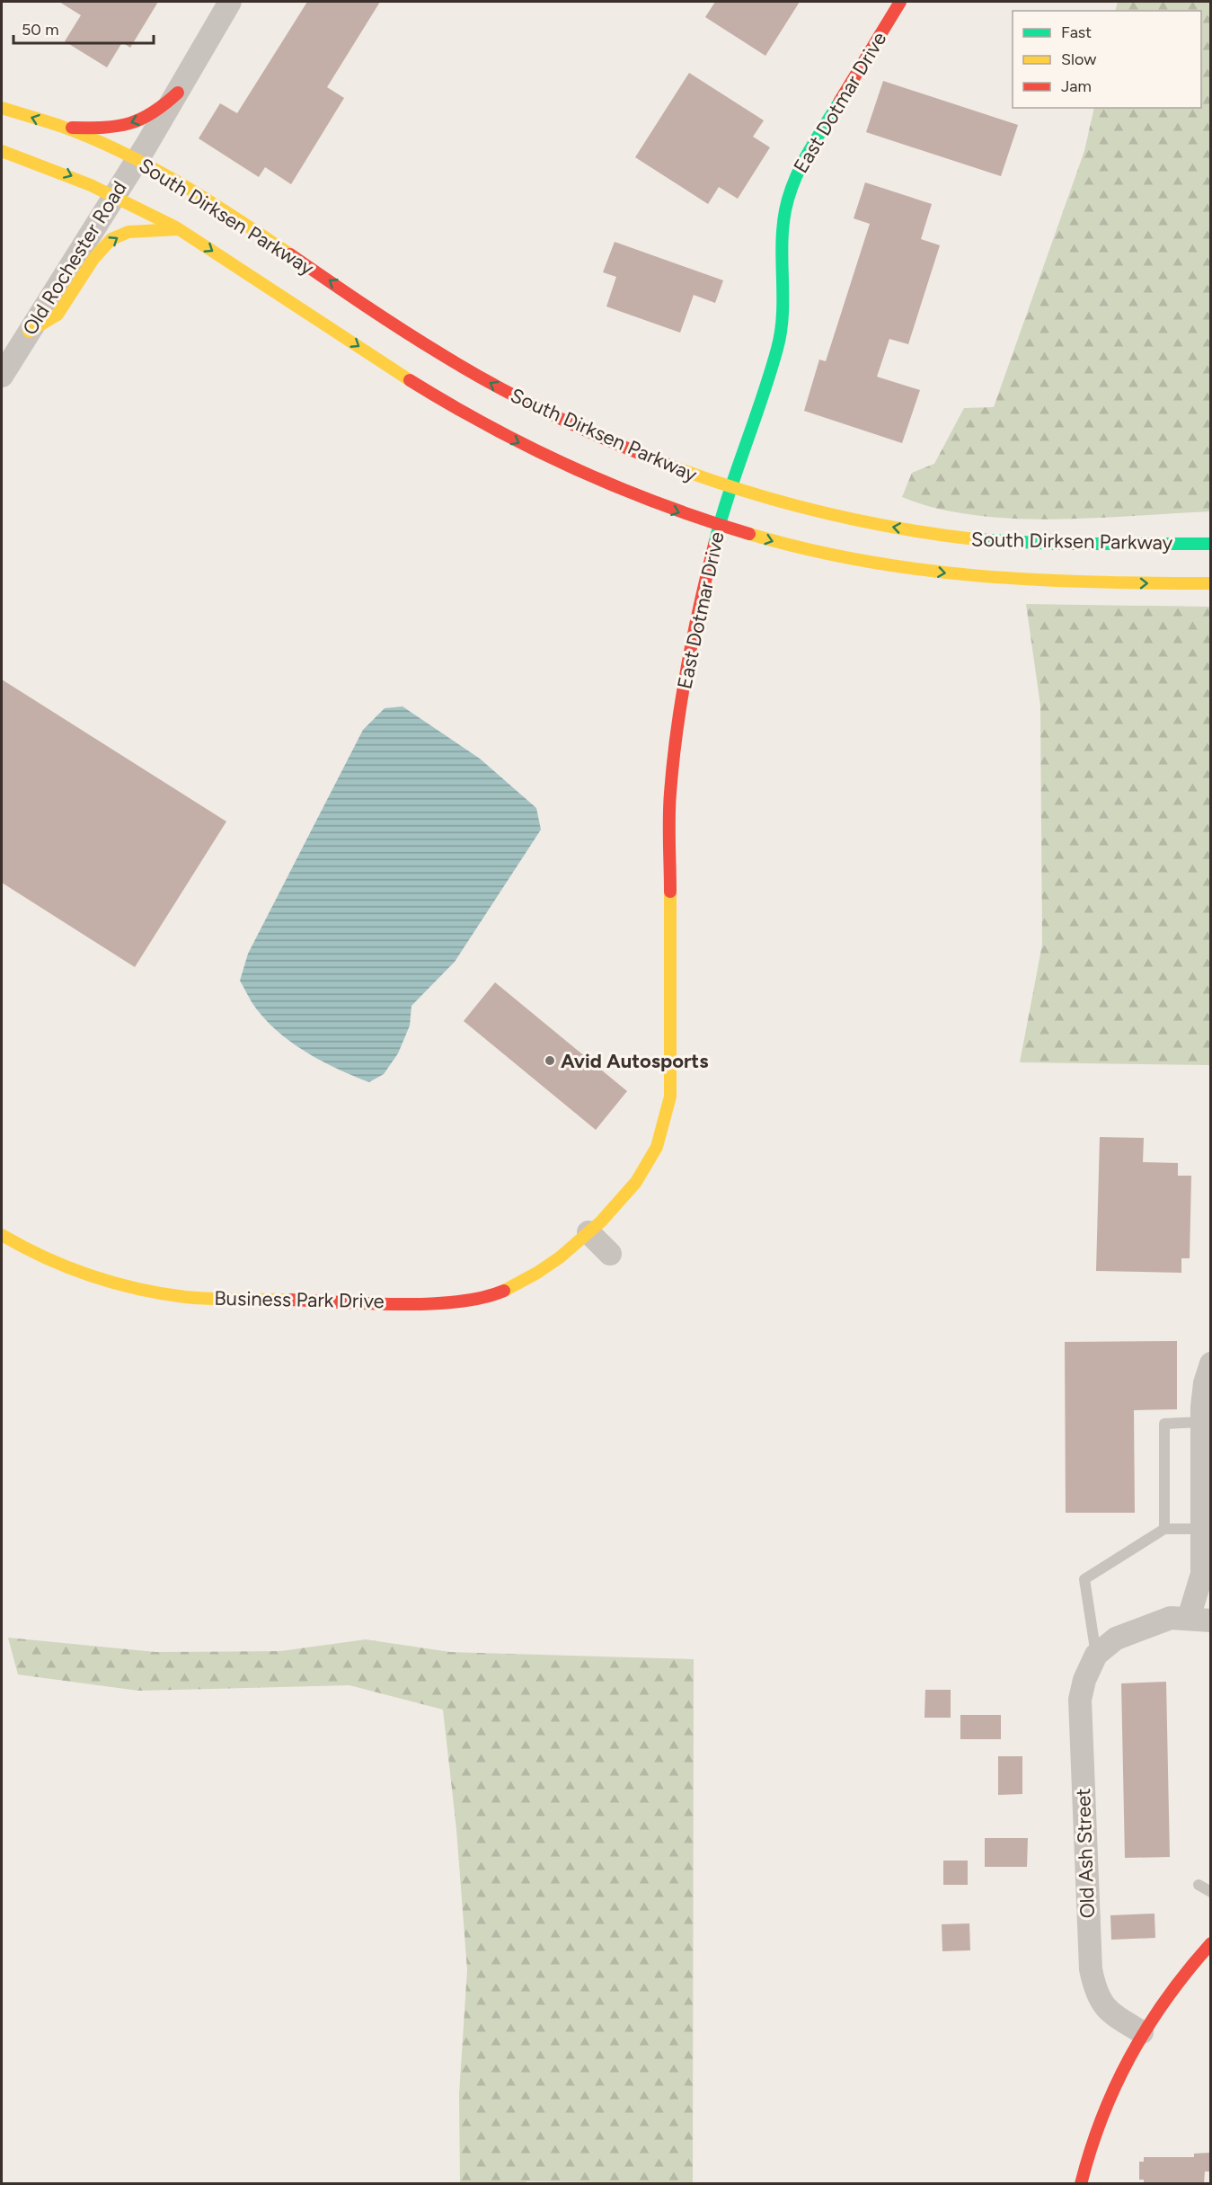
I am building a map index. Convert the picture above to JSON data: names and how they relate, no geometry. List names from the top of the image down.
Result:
{
  "streets": {
    "main road": ["East Dotmar Drive", "South Dirksen Parkway", "Business Park Drive"],
    "street": ["Old Rochester Road", "Old Ash Street"]
  },
  "crossings": [
    ["East Dotmar Drive", "South Dirksen Parkway"],
    ["East Dotmar Drive", "Business Park Drive"],
    ["South Dirksen Parkway", "Old Rochester Road"]
  ],
  "places": ["Avid Autosports"],
  "legend": ["Fast", "Slow", "Jam"],
  "scale_bar": "50 m"
}
